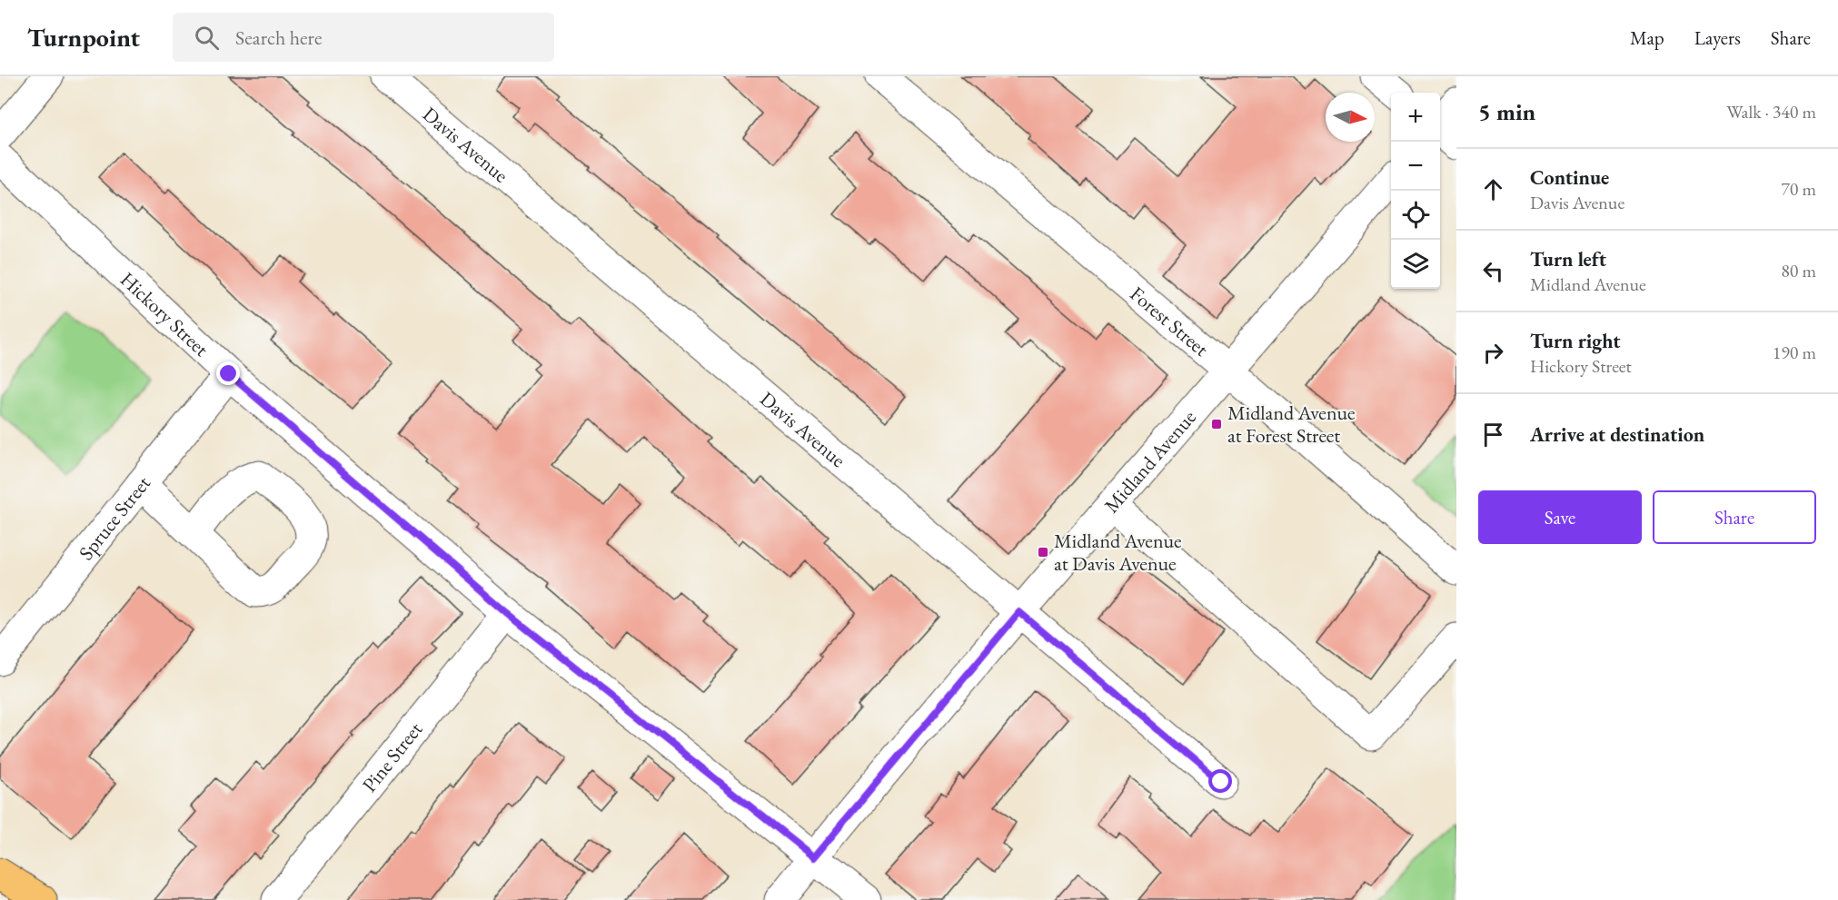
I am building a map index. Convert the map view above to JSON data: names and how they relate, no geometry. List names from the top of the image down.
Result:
{
  "streets": {
    "street": [
      "Davis Avenue",
      "Hickory Street",
      "Forest Street",
      "Midland Avenue",
      "Spruce Street",
      "Pine Street"
    ]
  },
  "crossings": [
    ["Davis Avenue", "Midland Avenue"],
    ["Hickory Street", "Midland Avenue"],
    ["Hickory Street", "Spruce Street"],
    ["Hickory Street", "Pine Street"],
    ["Forest Street", "Midland Avenue"]
  ],
  "places": {
    "transit": ["Midland Avenue at Forest Street", "Midland Avenue at Davis Avenue"]
  },
  "north": "right",
  "page": {
    "header": "Turnpoint",
    "search": "Search here",
    "nav": ["Map", "Layers", "Share"],
    "heading": ["5 min", "Walk · 340 m"],
    "map_buttons": ["+", "−"],
    "list": [
      ["Continue", "Davis Avenue", "70 m"],
      ["Turn left", "Midland Avenue", "80 m"],
      ["Turn right", "Hickory Street", "190 m"],
      "Arrive at destination"
    ],
    "buttons": ["Save", "Share"]
  }
}
